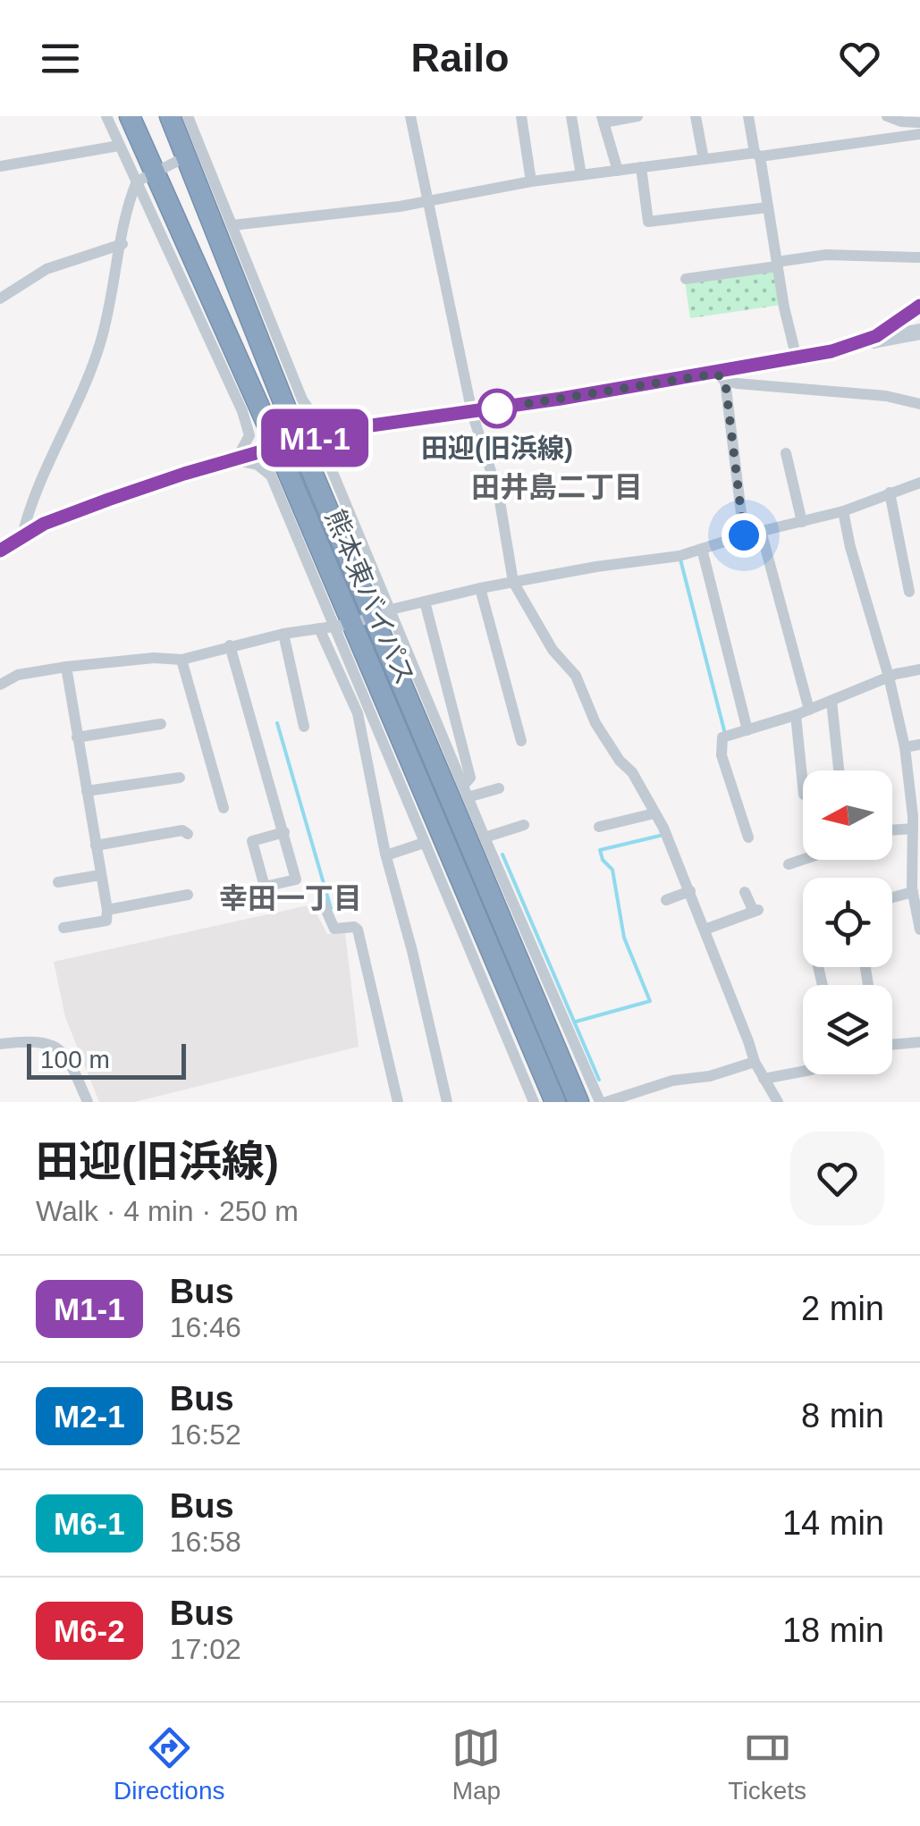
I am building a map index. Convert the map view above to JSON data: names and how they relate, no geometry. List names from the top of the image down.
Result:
{
  "streets": {
    "highway": ["熊本東バイパス"]
  },
  "districts": ["田井島二丁目", "幸田一丁目"],
  "places": ["田迎(旧浜線)"],
  "lines": ["bus line M1-1"],
  "scale_bar": "100 m",
  "north": "left",
  "page": {
    "header": "Railo",
    "on_map": "M1-1",
    "scale": "100 m",
    "heading": ["田迎(旧浜線)", "Walk · 4 min · 250 m"],
    "list": [
      {
        "mark": "M1-1",
        "name": "Bus",
        "note": "16:46",
        "value": "2 min"
      },
      {
        "mark": "M2-1",
        "name": "Bus",
        "note": "16:52",
        "value": "8 min"
      },
      {
        "mark": "M6-1",
        "name": "Bus",
        "note": "16:58",
        "value": "14 min"
      },
      {
        "mark": "M6-2",
        "name": "Bus",
        "note": "17:02",
        "value": "18 min"
      }
    ],
    "tabs": ["Directions", "Map", "Tickets"]
  }
}
